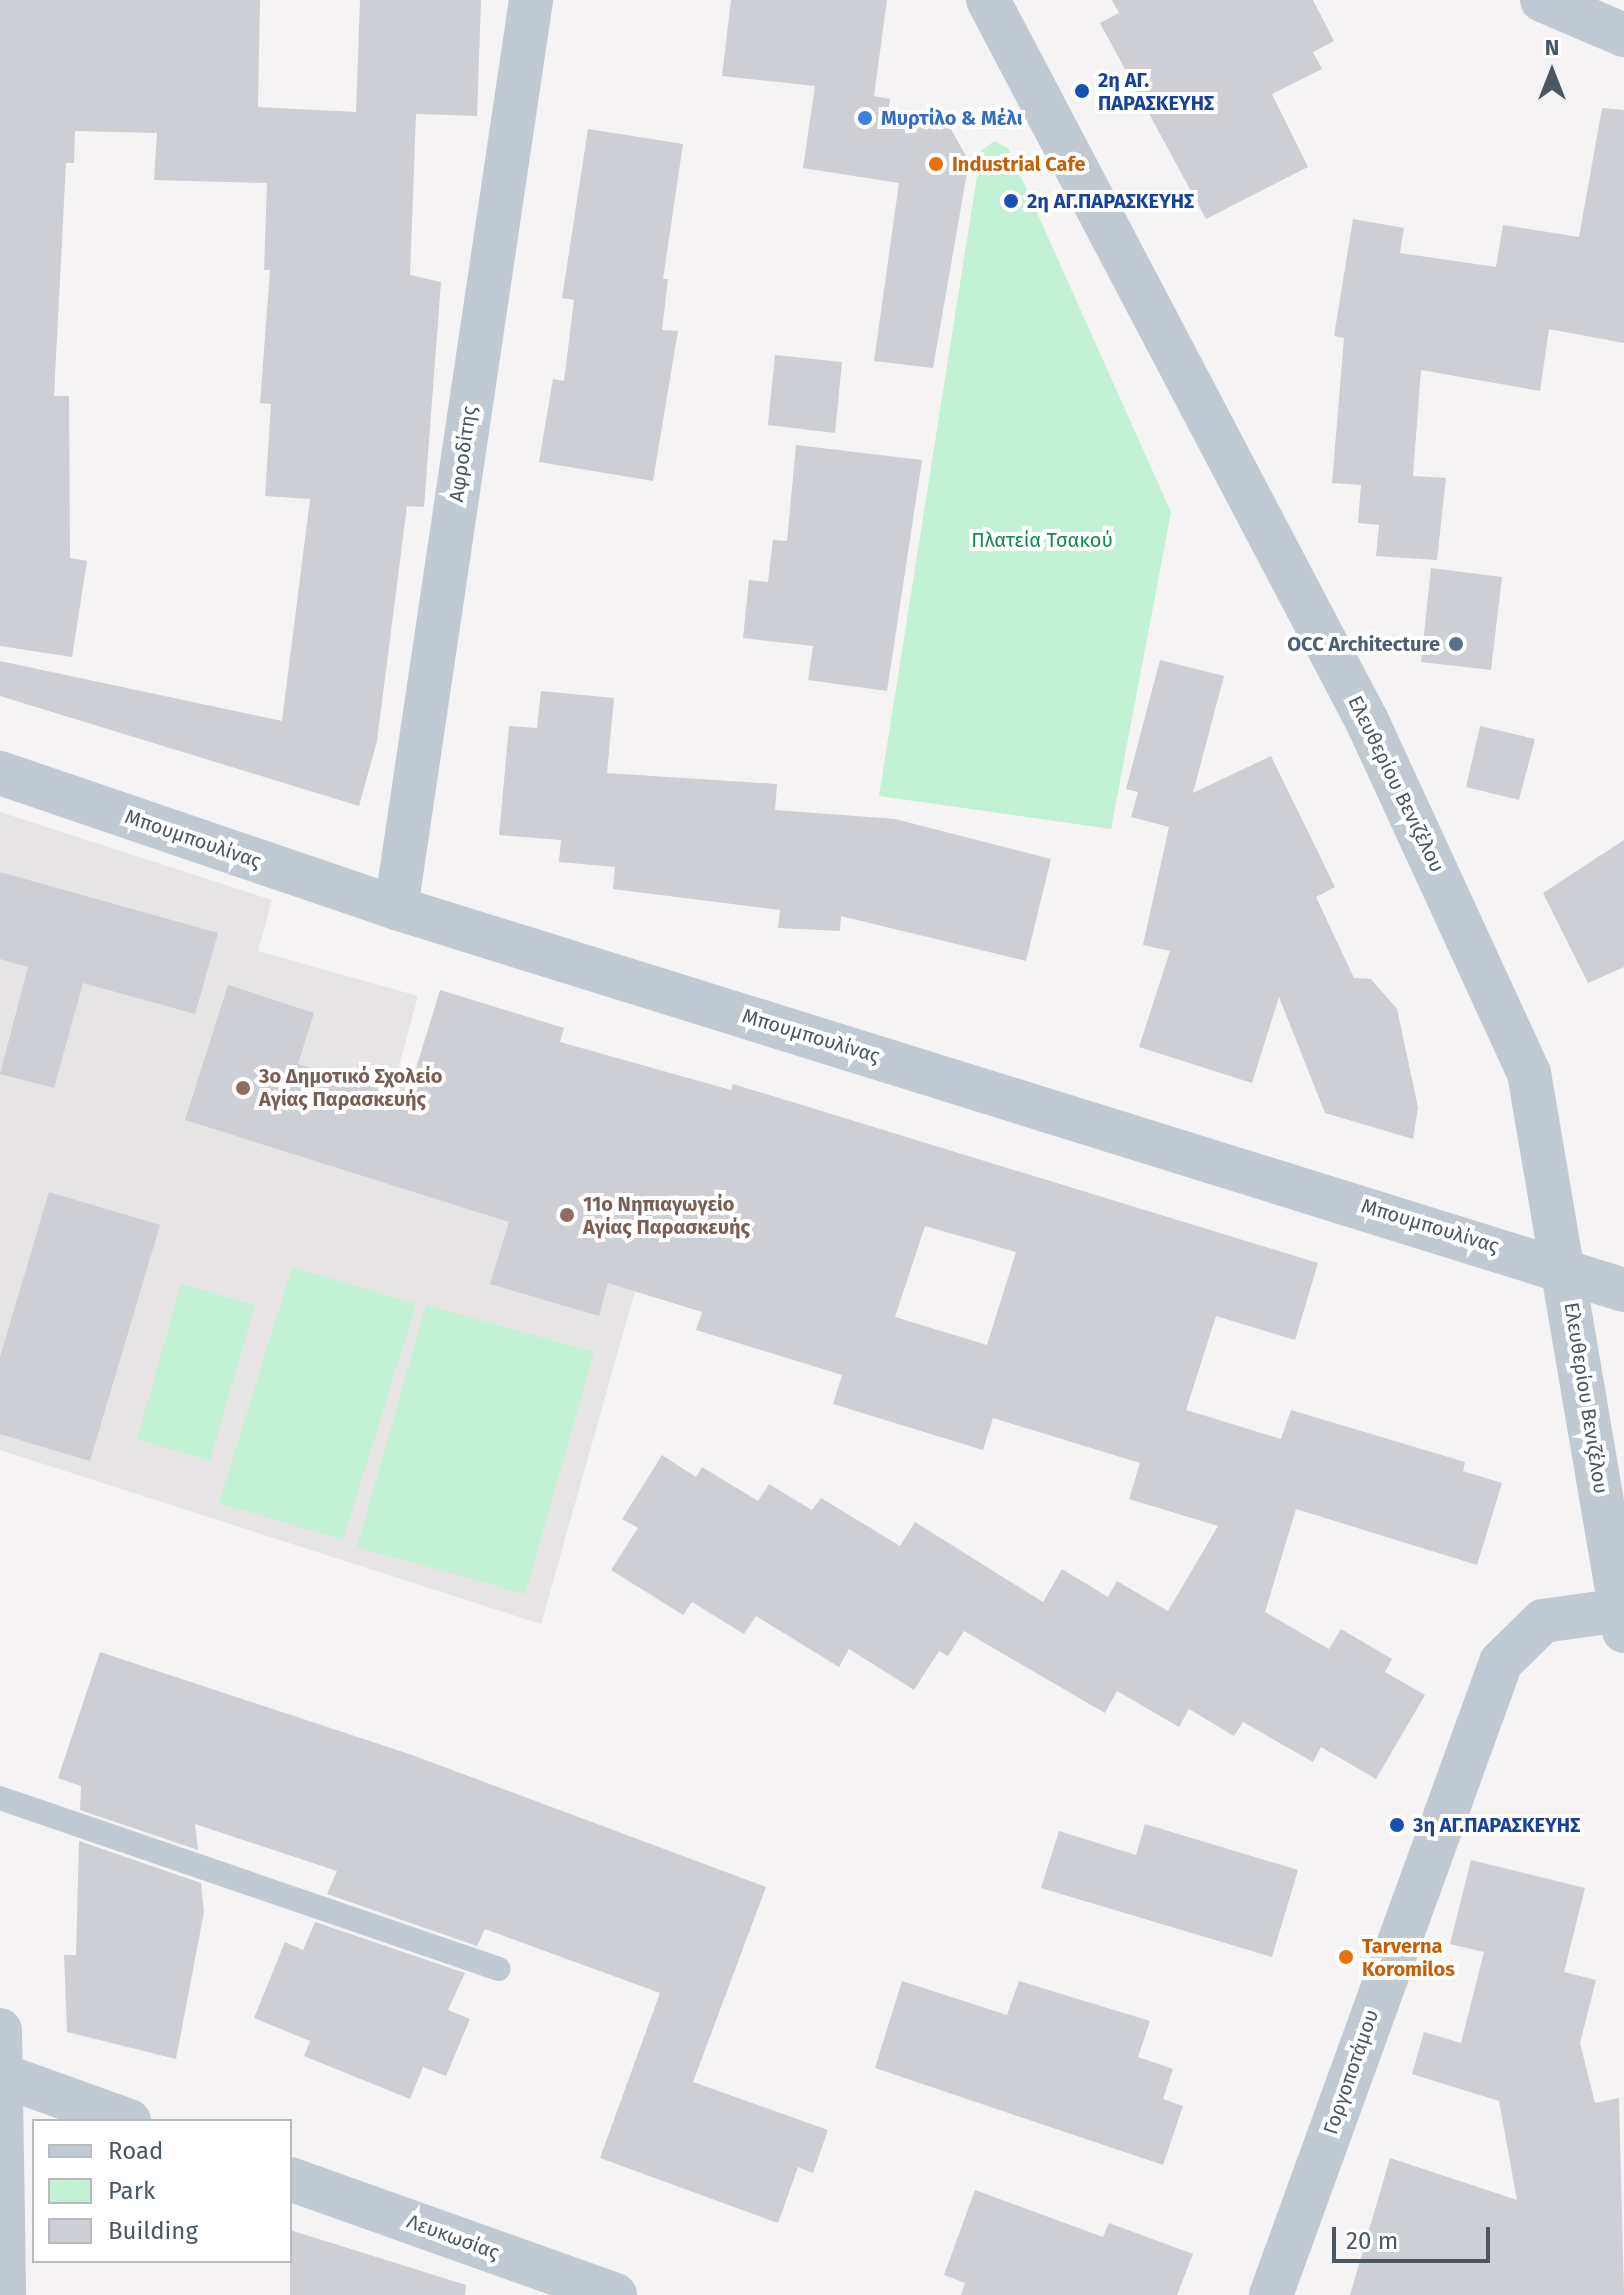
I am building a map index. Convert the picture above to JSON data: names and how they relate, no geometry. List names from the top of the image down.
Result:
{
  "streets": {
    "street": [
      "Αφροδίτης",
      "Ελευθερίου Βενιζέλου",
      "Μπουμπουλίνας",
      "Γοργοποτάμου",
      "Λευκωσίας"
    ]
  },
  "crossings": [
    ["Αφροδίτης", "Μπουμπουλίνας"],
    ["Ελευθερίου Βενιζέλου", "Μπουμπουλίνας"],
    ["Ελευθερίου Βενιζέλου", "Γοργοποτάμου"]
  ],
  "parks": ["Πλατεία Τσακού"],
  "places": [
    "2η ΑΓ. ΠΑΡΑΣΚΕΥΗΣ",
    "Μυρτίλο & Μέλι",
    "Industrial Cafe",
    "2η ΑΓ.ΠΑΡΑΣΚΕΥΗΣ",
    "OCC Architecture",
    "3ο Δημοτικό Σχολείο Αγίας Παρασκευής",
    "11ο Νηπιαγωγείο Αγίας Παρασκευής",
    "3η ΑΓ.ΠΑΡΑΣΚΕΥΗΣ",
    "Tarverna Koromilos"
  ],
  "legend": ["Road", "Park", "Building"],
  "scale_bar": "20 m",
  "north": "top"
}
